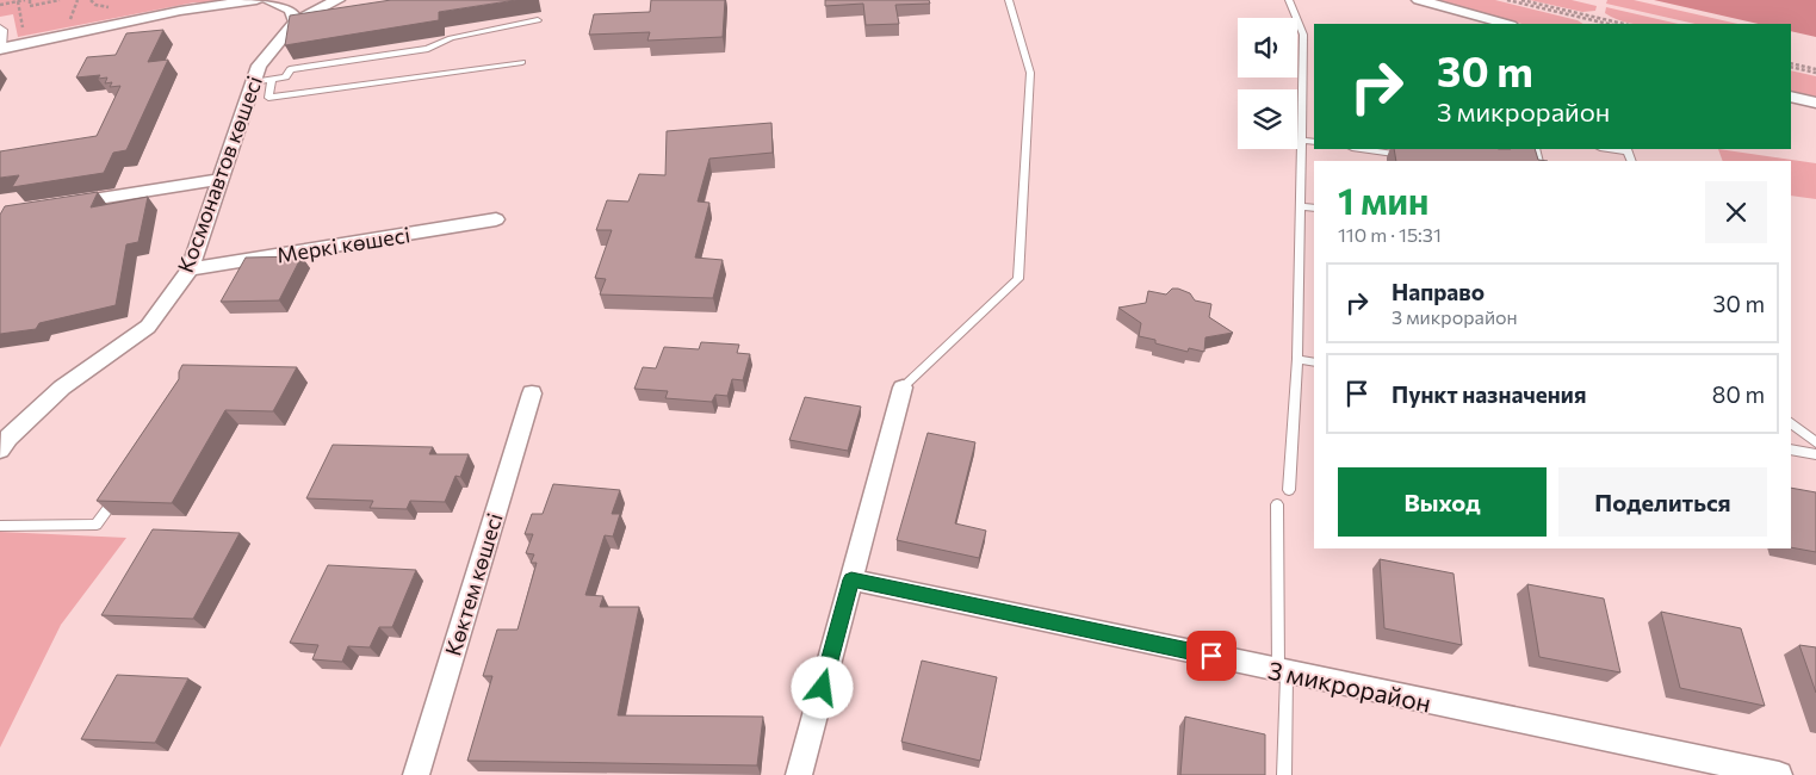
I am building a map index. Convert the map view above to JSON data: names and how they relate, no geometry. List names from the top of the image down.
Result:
{
  "streets": {
    "street": [
      "Космонавтов көшесі",
      "Меркі көшесі",
      "Көктем көшесі",
      "3 микрорайон"
    ]
  },
  "crossings": [
    ["Космонавтов көшесі", "Меркі көшесі"]
  ],
  "page": {
    "turn": ["30 m", "3 микрорайон"],
    "heading": ["1 мин", "110 m · 15:31"],
    "list": [
      {
        "name": "Направо",
        "note": "3 микрорайон",
        "value": "30 m"
      },
      {
        "name": "Пункт назначения",
        "value": "80 m"
      }
    ],
    "buttons": ["Выход", "Поделиться"]
  }
}
